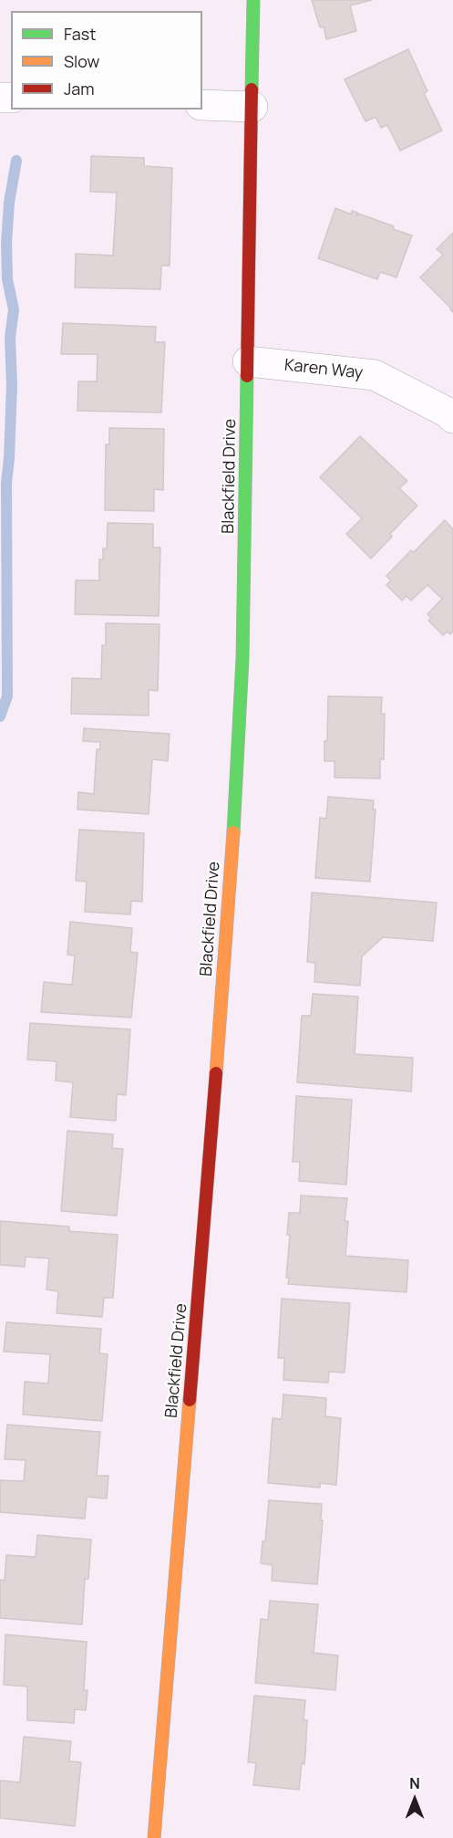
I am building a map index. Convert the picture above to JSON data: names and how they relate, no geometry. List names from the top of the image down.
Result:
{
  "streets": {
    "street": ["Karen Way", "Blackfield Drive"]
  },
  "crossings": [
    ["Karen Way", "Blackfield Drive"]
  ],
  "legend": ["Fast", "Slow", "Jam"],
  "north": "top"
}
